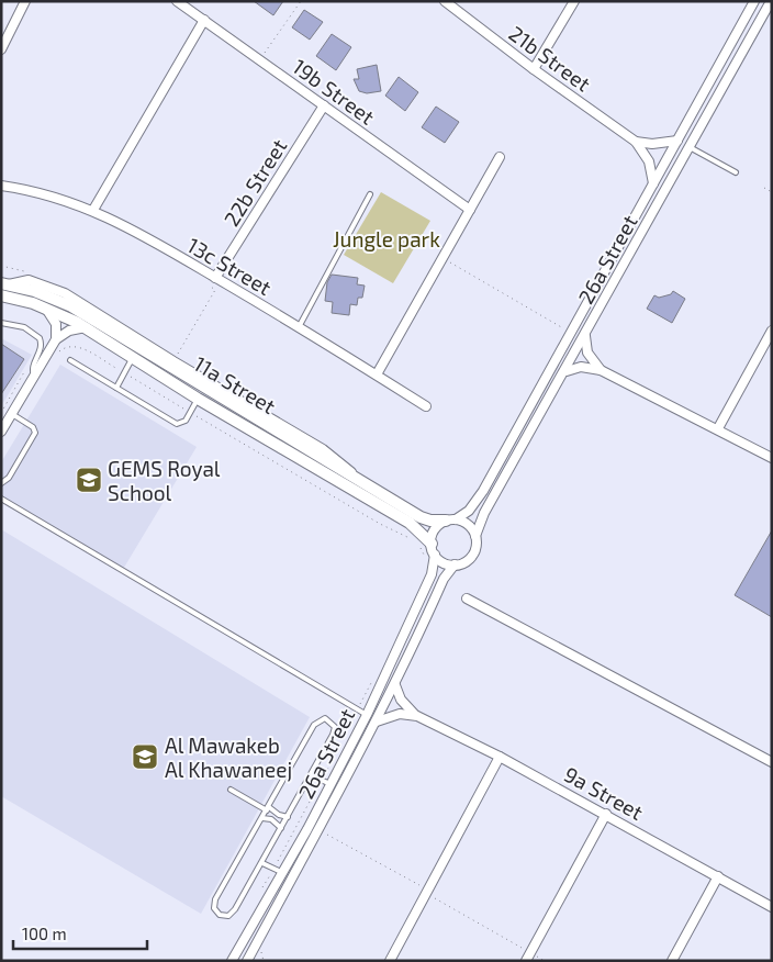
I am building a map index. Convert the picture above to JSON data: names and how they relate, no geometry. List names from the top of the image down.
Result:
{
  "streets": {
    "street": [
      "21b Street",
      "19b Street",
      "22b Street",
      "26a Street",
      "13c Street",
      "11a Street",
      "9a Street"
    ]
  },
  "crossings": [
    ["21b Street", "26a Street"],
    ["19b Street", "22b Street"],
    ["22b Street", "13c Street"],
    ["26a Street", "11a Street"],
    ["26a Street", "9a Street"]
  ],
  "parks": ["Jungle park"],
  "places": {
    "school or university": ["GEMS Royal School", "Al Mawakeb Al Khawaneej"]
  },
  "scale_bar": "100 m"
}
